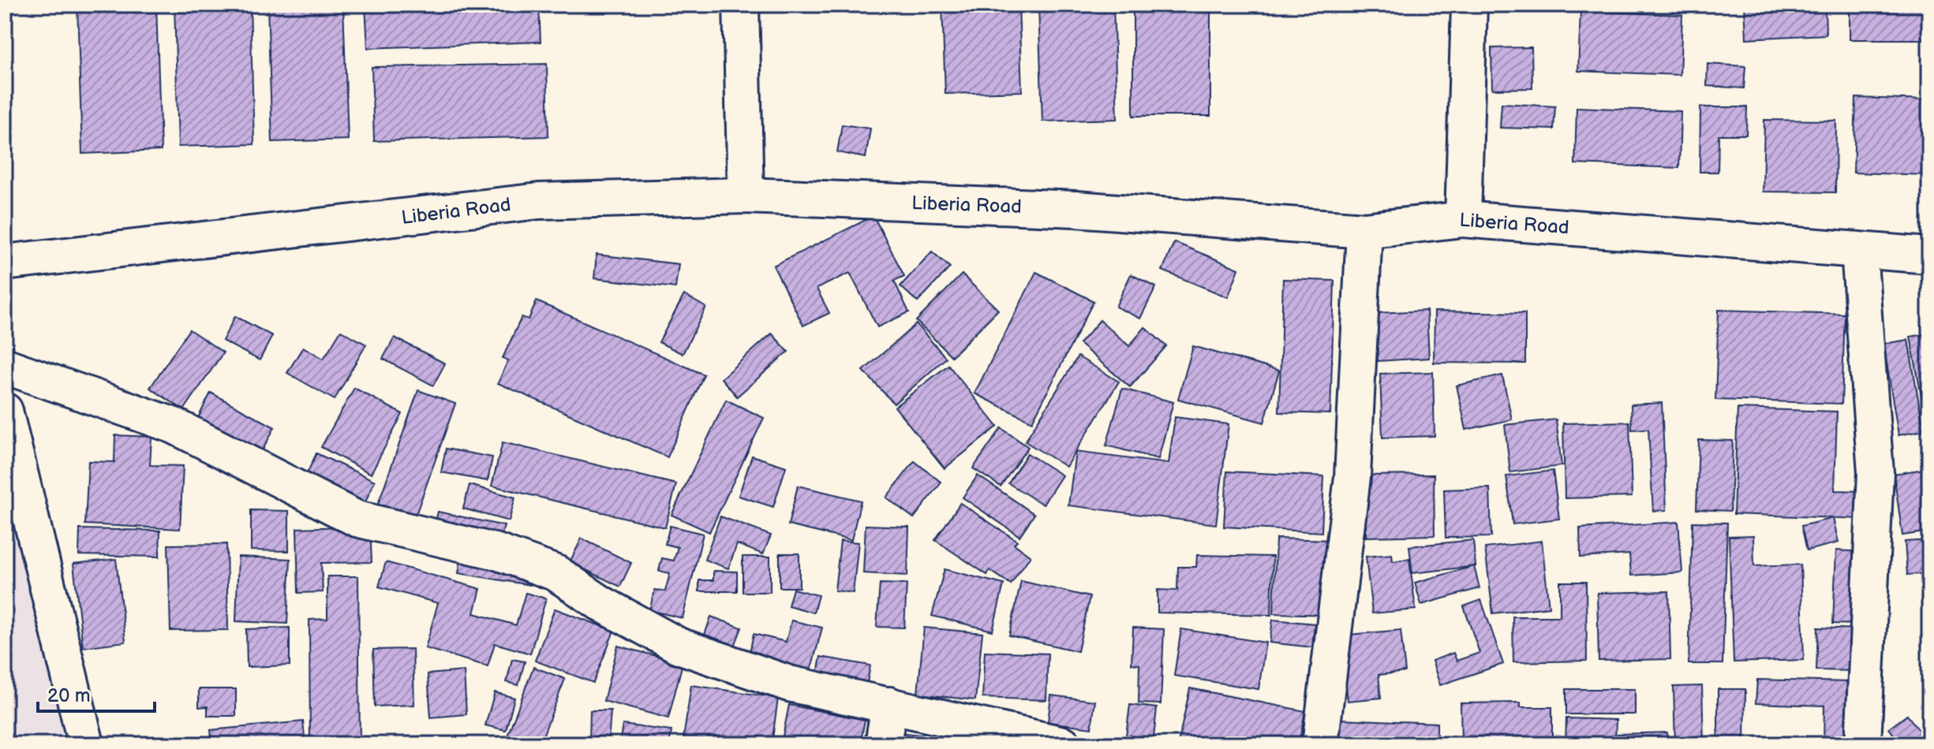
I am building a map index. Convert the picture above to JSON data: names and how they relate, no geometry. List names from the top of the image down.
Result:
{
  "streets": {
    "street": ["Liberia Road"]
  },
  "scale_bar": "20 m"
}
